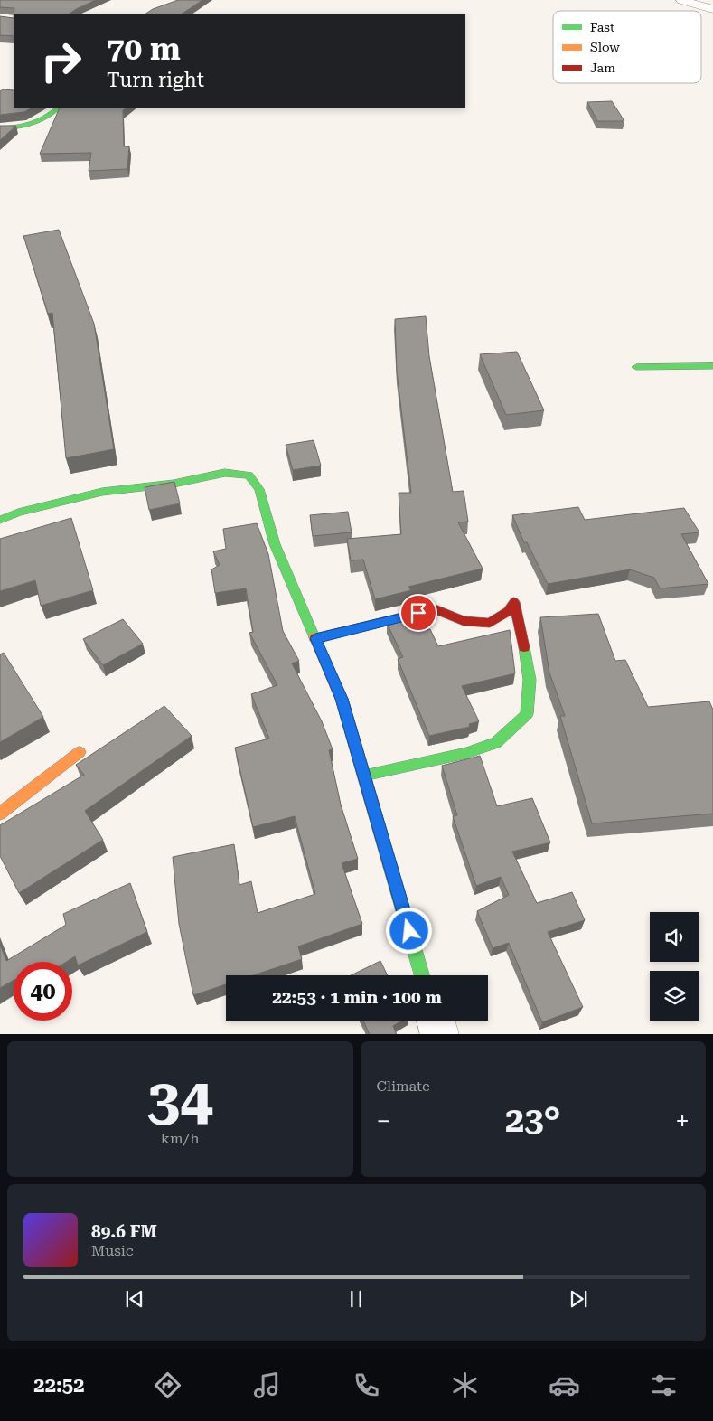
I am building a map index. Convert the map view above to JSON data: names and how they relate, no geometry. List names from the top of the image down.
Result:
{
  "legend": ["Fast", "Slow", "Jam"],
  "page": {
    "turn": ["70 m", "Turn right"],
    "limit": "40",
    "trip": "22:53 · 1 min · 100 m",
    "tile": [
      ["34", "km/h"],
      "Climate"
    ],
    "heat": ["−", "23°", "+"],
    "song": ["89.6 FM", "Music"],
    "tabs": "22:52"
  }
}
